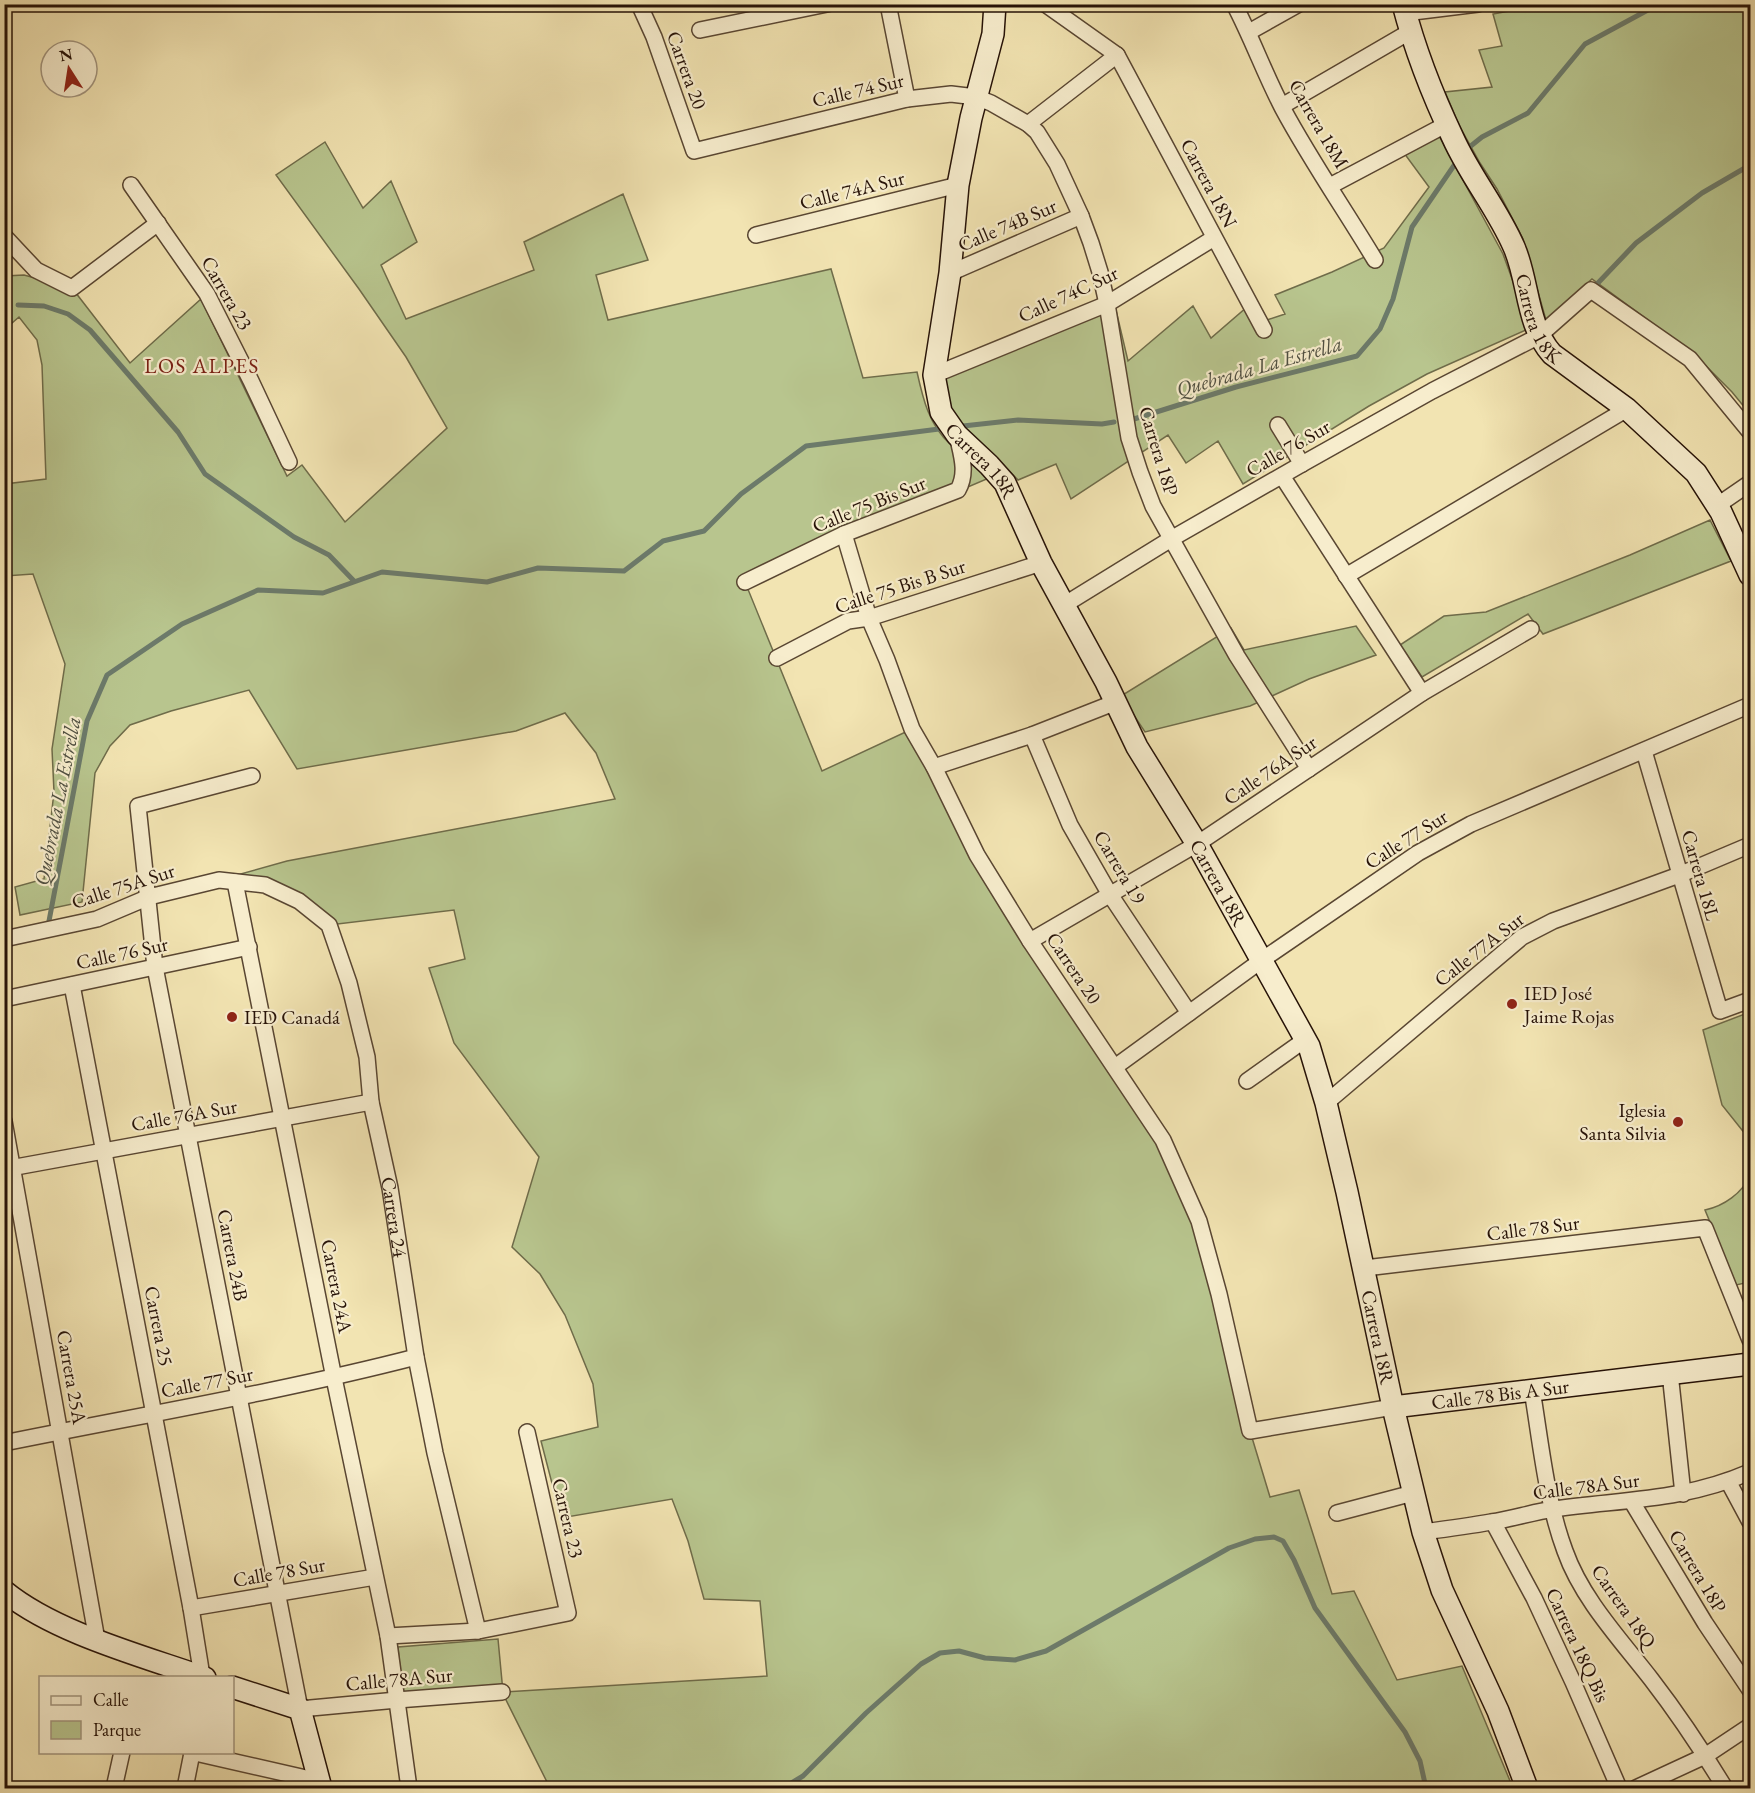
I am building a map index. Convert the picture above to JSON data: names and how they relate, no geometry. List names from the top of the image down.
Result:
{
  "streets": {
    "street": [
      "Carrera 20",
      "Calle 74 Sur",
      "Carrera 18M",
      "Carrera 18N",
      "Calle 74A Sur",
      "Calle 74B Sur",
      "Carrera 23",
      "Calle 74C Sur",
      "Carrera 18K",
      "Calle 76 Sur",
      "Carrera 18P",
      "Carrera 18R",
      "Calle 75 Bis Sur",
      "Calle 75 Bis B Sur",
      "Calle 76A Sur",
      "Calle 77 Sur",
      "Carrera 19",
      "Carrera 18L",
      "Calle 75A Sur",
      "Calle 77A Sur",
      "Carrera 24",
      "Calle 78 Sur",
      "Carrera 24B",
      "Carrera 24A",
      "Carrera 25",
      "Carrera 25A",
      "Calle 78 Bis A Sur",
      "Calle 78A Sur",
      "Carrera 18Q",
      "Carrera 18Q Bis"
    ]
  },
  "crossings": [
    ["Carrera 20", "Calle 74 Sur"],
    ["Carrera 20", "Calle 75 Bis Sur"],
    ["Carrera 20", "Calle 75 Bis B Sur"],
    ["Carrera 20", "Calle 76A Sur"],
    ["Carrera 20", "Calle 77 Sur"],
    ["Carrera 20", "Calle 78 Bis A Sur"],
    ["Calle 74 Sur", "Carrera 18P"],
    ["Calle 74 Sur", "Carrera 18R"],
    ["Carrera 18N", "Calle 74C Sur"],
    ["Calle 74A Sur", "Carrera 18R"],
    ["Calle 74B Sur", "Carrera 18P"],
    ["Calle 74B Sur", "Carrera 18R"],
    ["Carrera 23", "Carrera 24"],
    ["Calle 74C Sur", "Carrera 18P"],
    ["Calle 74C Sur", "Carrera 18R"],
    ["Carrera 18K", "Calle 76 Sur"],
    ["Calle 76 Sur", "Carrera 18P"],
    ["Calle 76 Sur", "Carrera 18R"],
    ["Calle 76 Sur", "Carrera 24B"],
    ["Calle 76 Sur", "Carrera 24A"],
    ["Calle 76 Sur", "Carrera 25"],
    ["Carrera 18P", "Calle 76A Sur"],
    ["Carrera 18P", "Calle 78A Sur"],
    ["Carrera 18R", "Calle 75 Bis Sur"],
    ["Carrera 18R", "Calle 75 Bis B Sur"],
    ["Carrera 18R", "Calle 76A Sur"],
    ["Carrera 18R", "Calle 77 Sur"],
    ["Carrera 18R", "Calle 77A Sur"],
    ["Carrera 18R", "Calle 78 Sur"],
    ["Carrera 18R", "Calle 78 Bis A Sur"],
    ["Carrera 18R", "Calle 78A Sur"],
    ["Calle 76A Sur", "Carrera 19"],
    ["Calle 76A Sur", "Carrera 24"],
    ["Calle 76A Sur", "Carrera 24B"],
    ["Calle 76A Sur", "Carrera 24A"],
    ["Calle 76A Sur", "Carrera 25"],
    ["Calle 76A Sur", "Carrera 25A"],
    ["Calle 77 Sur", "Carrera 19"],
    ["Calle 77 Sur", "Carrera 18L"],
    ["Calle 77 Sur", "Carrera 24"],
    ["Calle 77 Sur", "Carrera 24B"],
    ["Calle 77 Sur", "Carrera 24A"],
    ["Calle 77 Sur", "Carrera 25"],
    ["Calle 77 Sur", "Carrera 25A"],
    ["Carrera 18L", "Calle 77A Sur"],
    ["Calle 75A Sur", "Carrera 24"],
    ["Calle 75A Sur", "Carrera 24B"],
    ["Calle 75A Sur", "Carrera 24A"],
    ["Carrera 24", "Carrera 24A"],
    ["Calle 78 Sur", "Carrera 24B"],
    ["Calle 78 Sur", "Carrera 24A"],
    ["Calle 78 Sur", "Carrera 25"],
    ["Carrera 24B", "Calle 78A Sur"],
    ["Carrera 24A", "Calle 78A Sur"],
    ["Calle 78 Bis A Sur", "Carrera 18Q"],
    ["Calle 78A Sur", "Carrera 18Q"],
    ["Calle 78A Sur", "Carrera 18Q Bis"]
  ],
  "districts": ["LOS ALPES"],
  "water": ["Quebrada La Estrella"],
  "places": ["IED José Jaime Rojas", "IED Canadá", "Iglesia Santa Silvia"],
  "legend": ["Calle", "Parque"],
  "north": "top"
}
